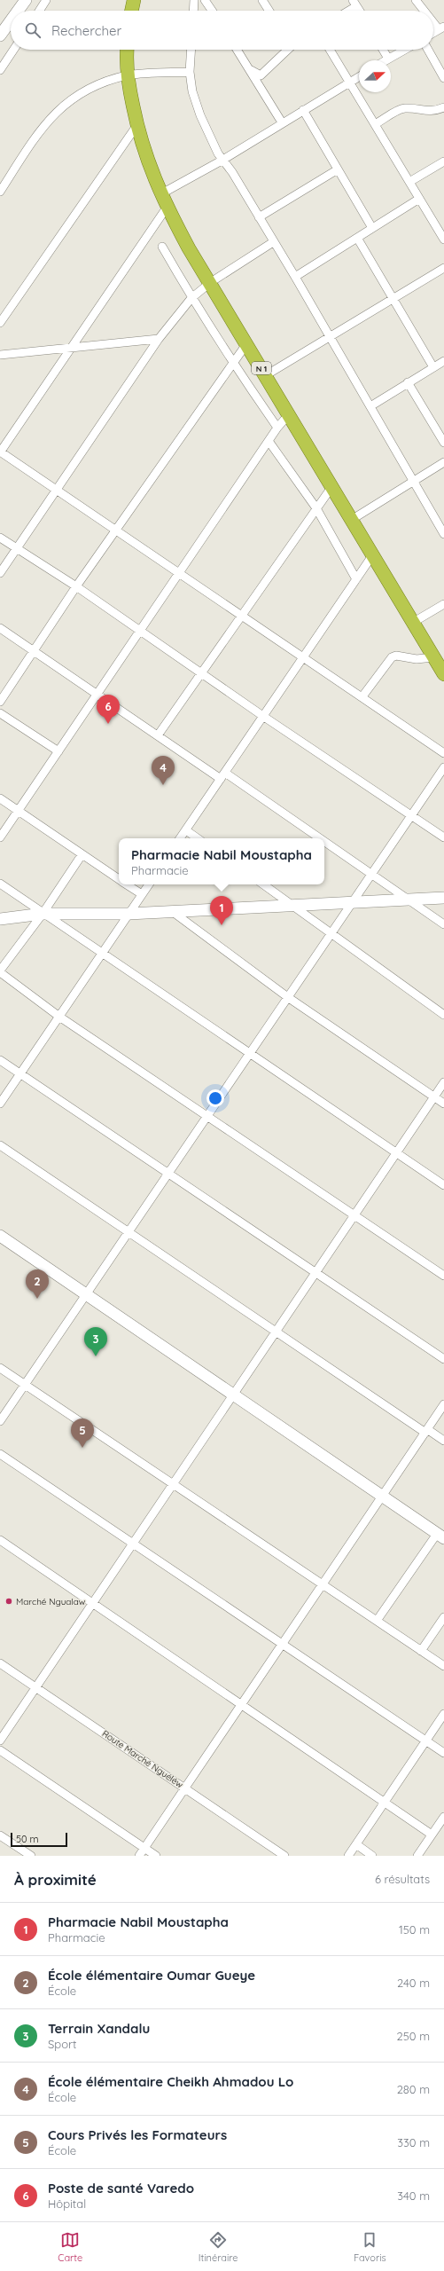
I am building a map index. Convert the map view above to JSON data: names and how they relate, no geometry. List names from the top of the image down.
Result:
{
  "streets": {
    "highway": ["N 1"],
    "street": ["Route Marché Nguéléw"]
  },
  "places": ["Marché Ngualaw"],
  "scale_bar": "50 m",
  "north": "right",
  "page": {
    "search": "Rechercher",
    "pins": [
      "6",
      "4",
      "1",
      "2",
      "3",
      "5"
    ],
    "popup": ["Pharmacie Nabil Moustapha", "Pharmacie"],
    "scale": "50 m",
    "heading": ["À proximité", "6 résultats"],
    "list": [
      {
        "mark": "1",
        "name": "Pharmacie Nabil Moustapha",
        "note": "Pharmacie",
        "value": "150 m"
      },
      {
        "mark": "2",
        "name": "École élémentaire Oumar Gueye",
        "note": "École",
        "value": "240 m"
      },
      {
        "mark": "3",
        "name": "Terrain Xandalu",
        "note": "Sport",
        "value": "250 m"
      },
      {
        "mark": "4",
        "name": "École élémentaire Cheikh Ahmadou Lo",
        "note": "École",
        "value": "280 m"
      },
      {
        "mark": "5",
        "name": "Cours Privés les Formateurs",
        "note": "École",
        "value": "330 m"
      },
      {
        "mark": "6",
        "name": "Poste de santé Varedo",
        "note": "Hôpital",
        "value": "340 m"
      }
    ],
    "nav": ["Carte", "Itinéraire", "Favoris"]
  }
}
